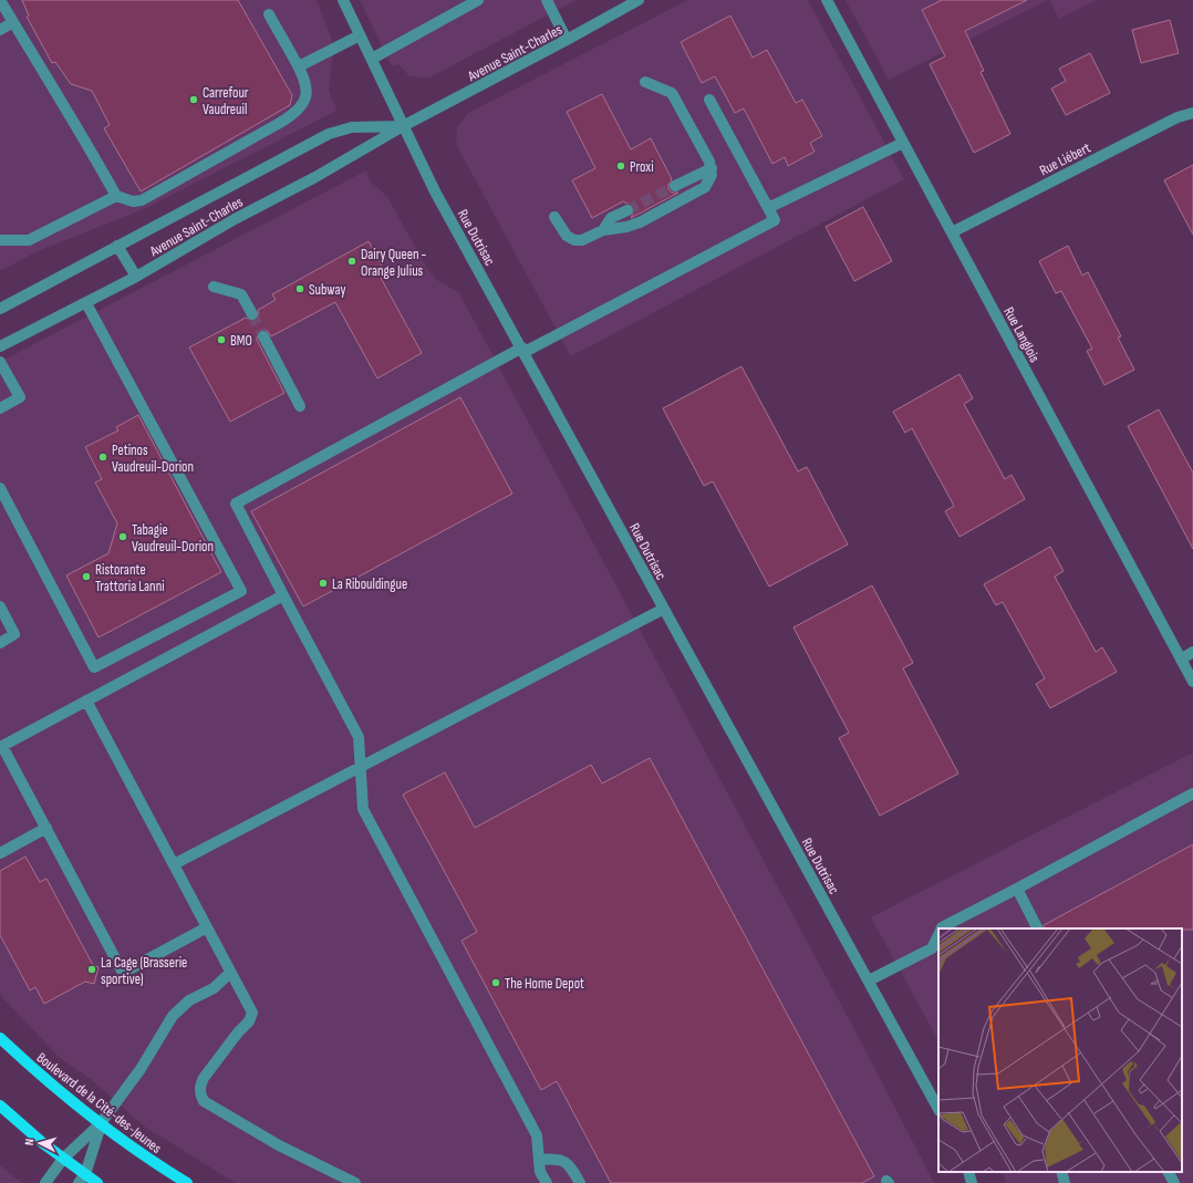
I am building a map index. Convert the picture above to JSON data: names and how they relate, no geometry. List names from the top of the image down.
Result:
{
  "streets": {
    "main road": ["Boulevard de la Cité-des-Jeunes"],
    "street": [
      "Avenue Saint-Charles",
      "Rue Liébert",
      "Rue Dutrisac",
      "Rue Langlois"
    ]
  },
  "crossings": [
    ["Avenue Saint-Charles", "Rue Dutrisac"],
    ["Rue Liébert", "Rue Langlois"]
  ],
  "places": [
    "Carrefour Vaudreuil",
    "Proxi",
    "Dairy Queen - Orange Julius",
    "Subway",
    "BMO",
    "Petinos Vaudreuil-Dorion",
    "Tabagie Vaudreuil-Dorion",
    "Ristorante Trattoria Lanni",
    "La Ribouldingue",
    "La Cage (Brasserie sportive)",
    "The Home Depot"
  ],
  "north": "left"
}
